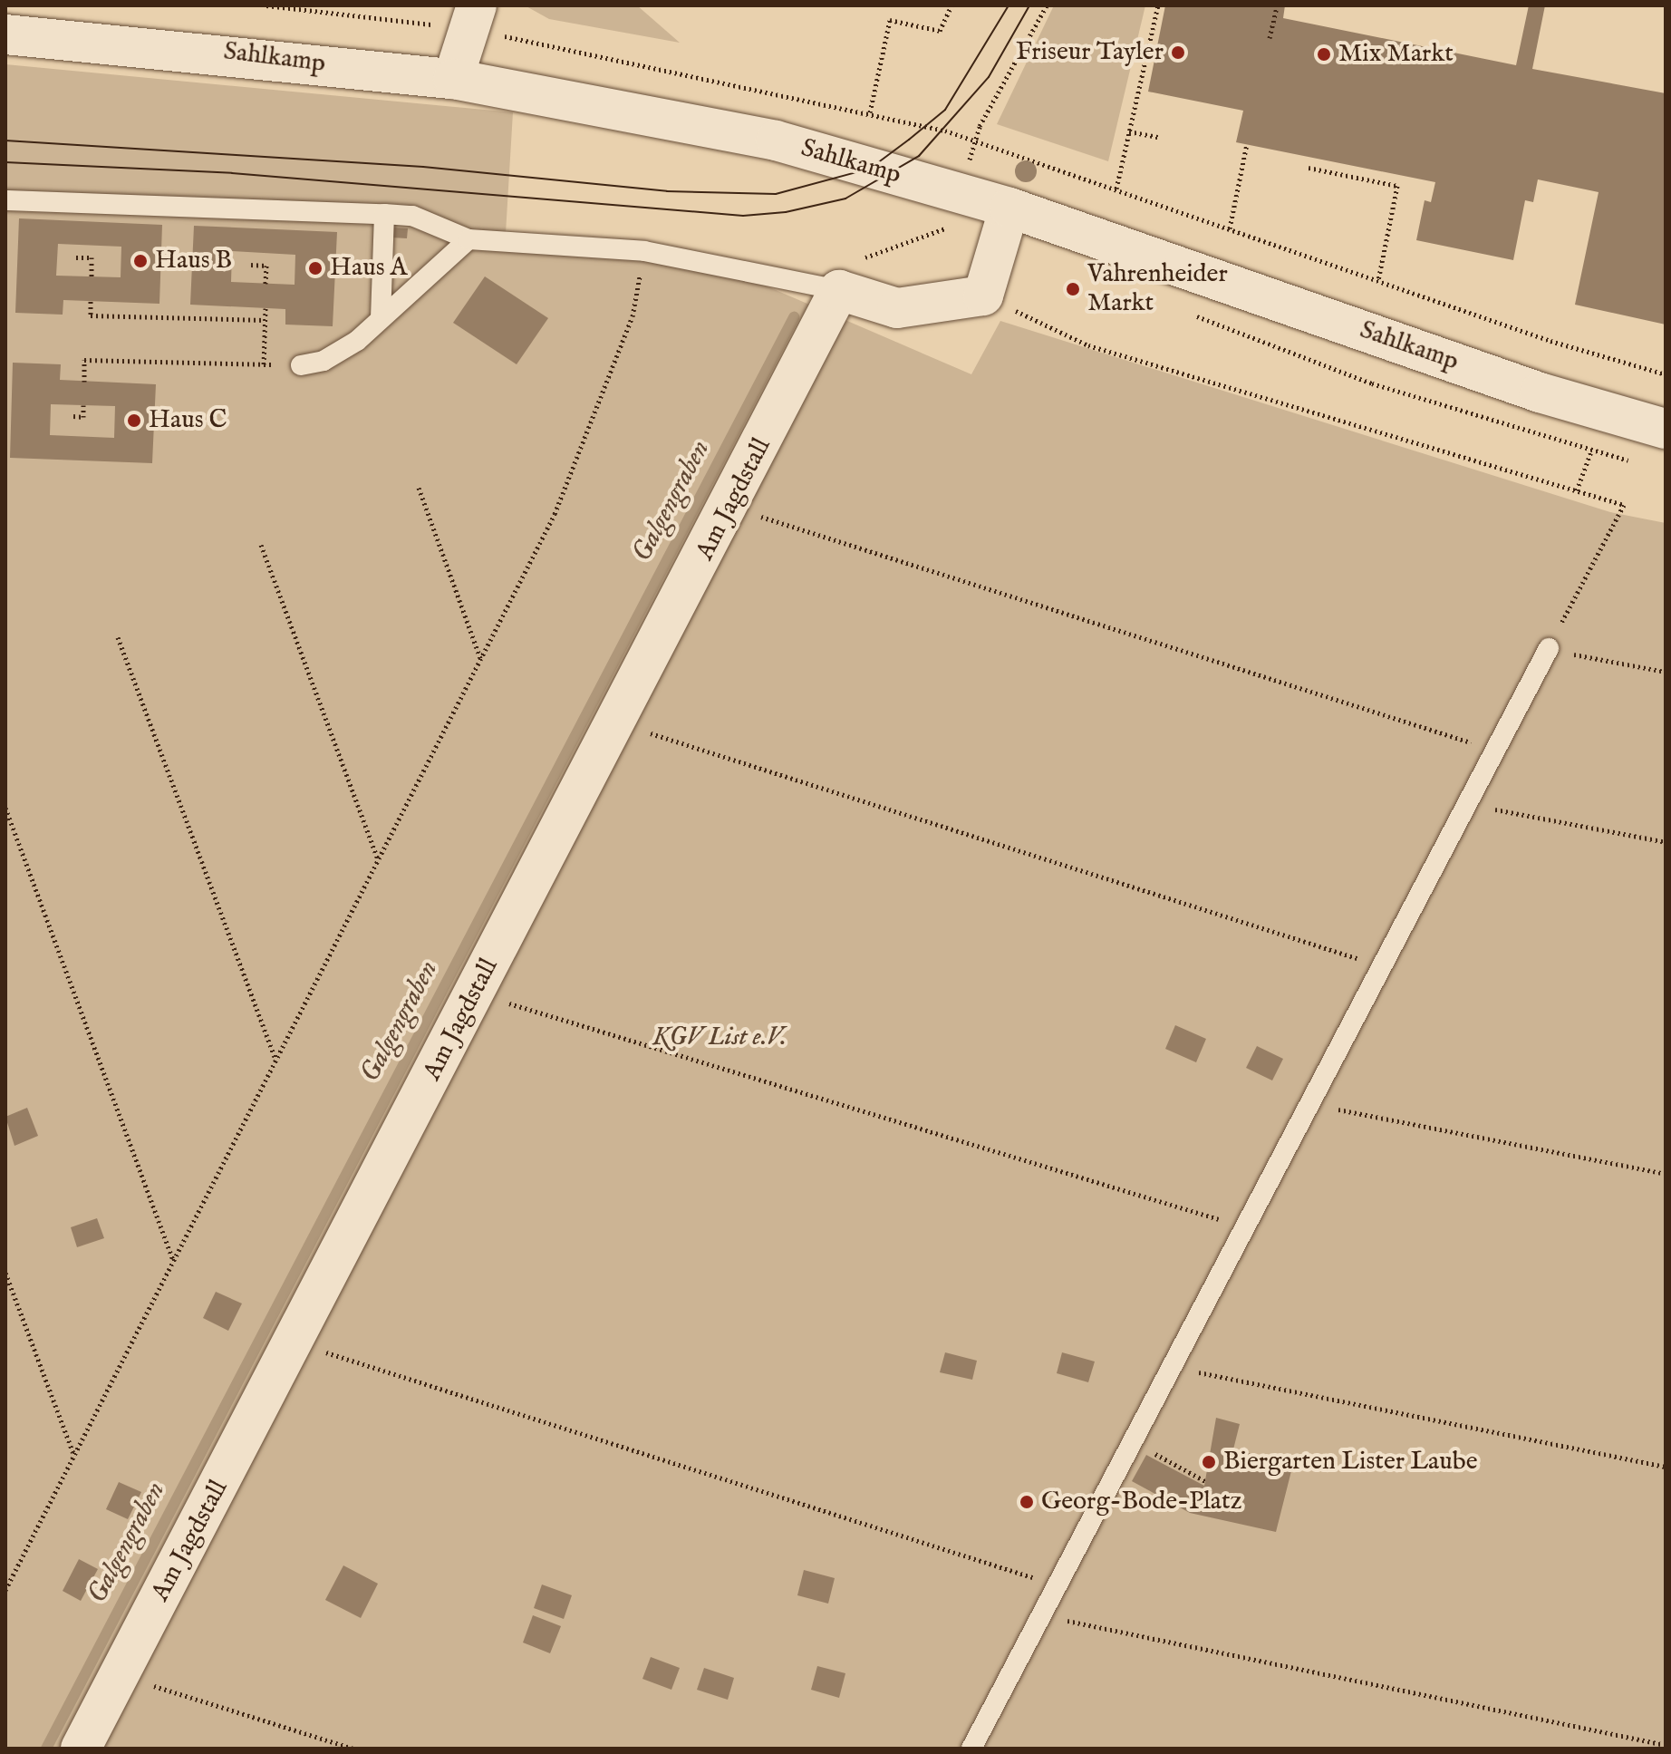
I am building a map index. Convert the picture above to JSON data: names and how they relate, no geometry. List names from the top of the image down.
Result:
{
  "streets": {
    "street": ["Sahlkamp", "Am Jagdstall"]
  },
  "water": ["Galgengraben"],
  "parks": ["KGV List e.V."],
  "places": [
    "Friseur Tayler",
    "Mix Markt",
    "Haus B",
    "Haus A",
    "Vahrenheider Markt",
    "Haus C",
    "Biergarten Lister Laube",
    "Georg-Bode-Platz"
  ]
}
